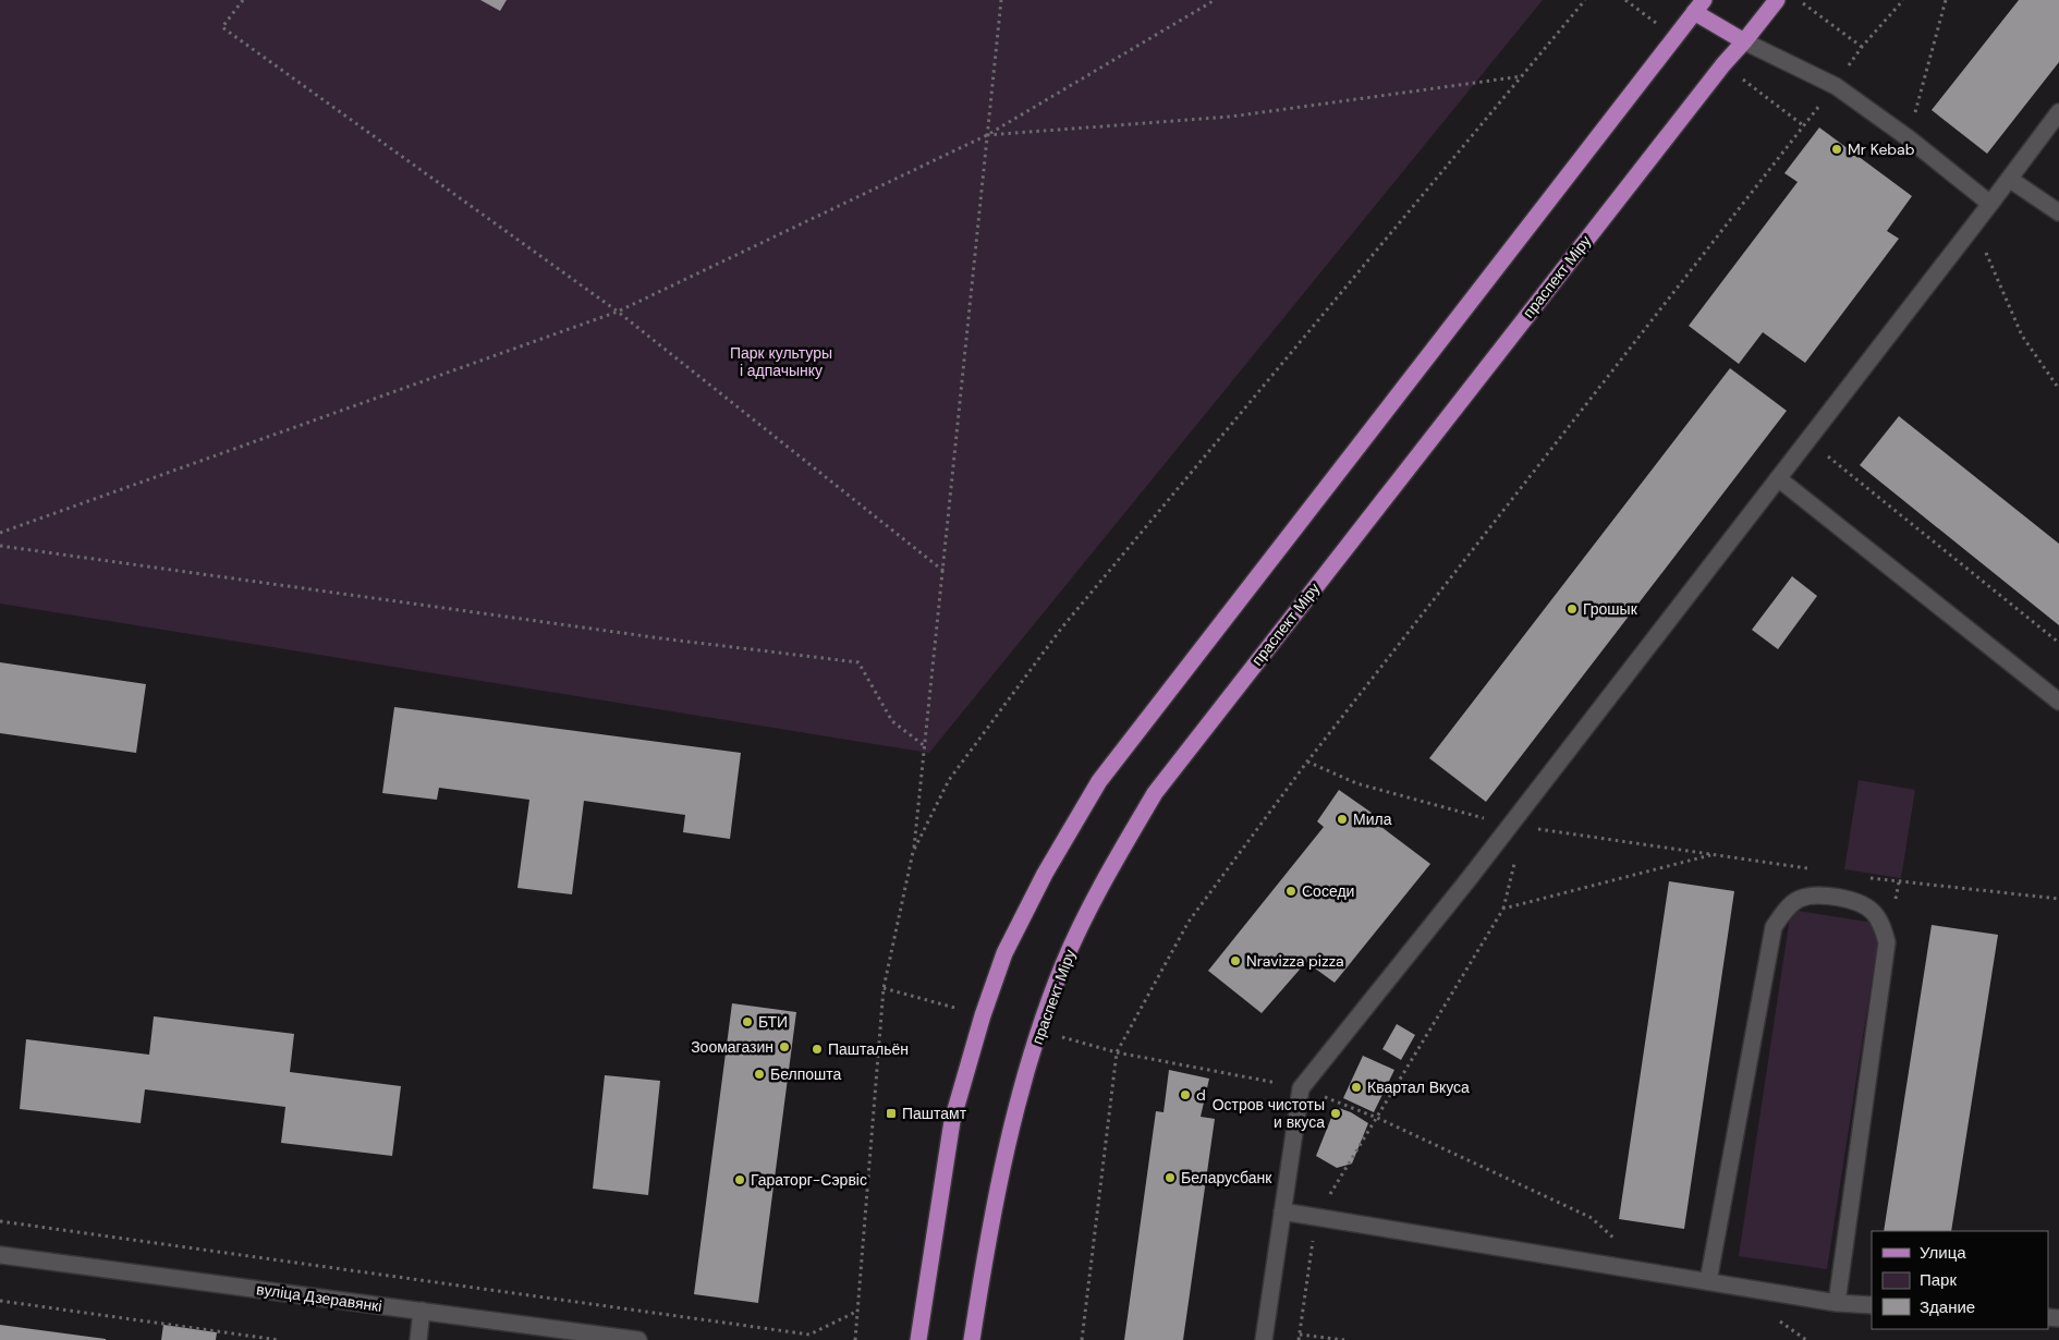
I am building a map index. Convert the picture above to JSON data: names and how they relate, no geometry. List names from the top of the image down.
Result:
{
  "streets": {
    "main road": ["праспект Міру"],
    "street": ["вуліца Дзеравянкі"]
  },
  "parks": ["Парк культуры і адпачынку"],
  "places": {
    "other": [
      "Mr Kebab",
      "Грошык",
      "Мила",
      "Соседи",
      "Nravizza pizza",
      "БТИ",
      "Зоомагазин",
      "Паштальён",
      "Белпошта",
      "Квартал Вкуса",
      "d",
      "Остров чистоты и вкуса",
      "Беларусбанк",
      "Гараторг-Сэрвіс"
    ],
    "transit": ["Паштамт"]
  },
  "legend": ["Улица", "Парк", "Здание"]
}
